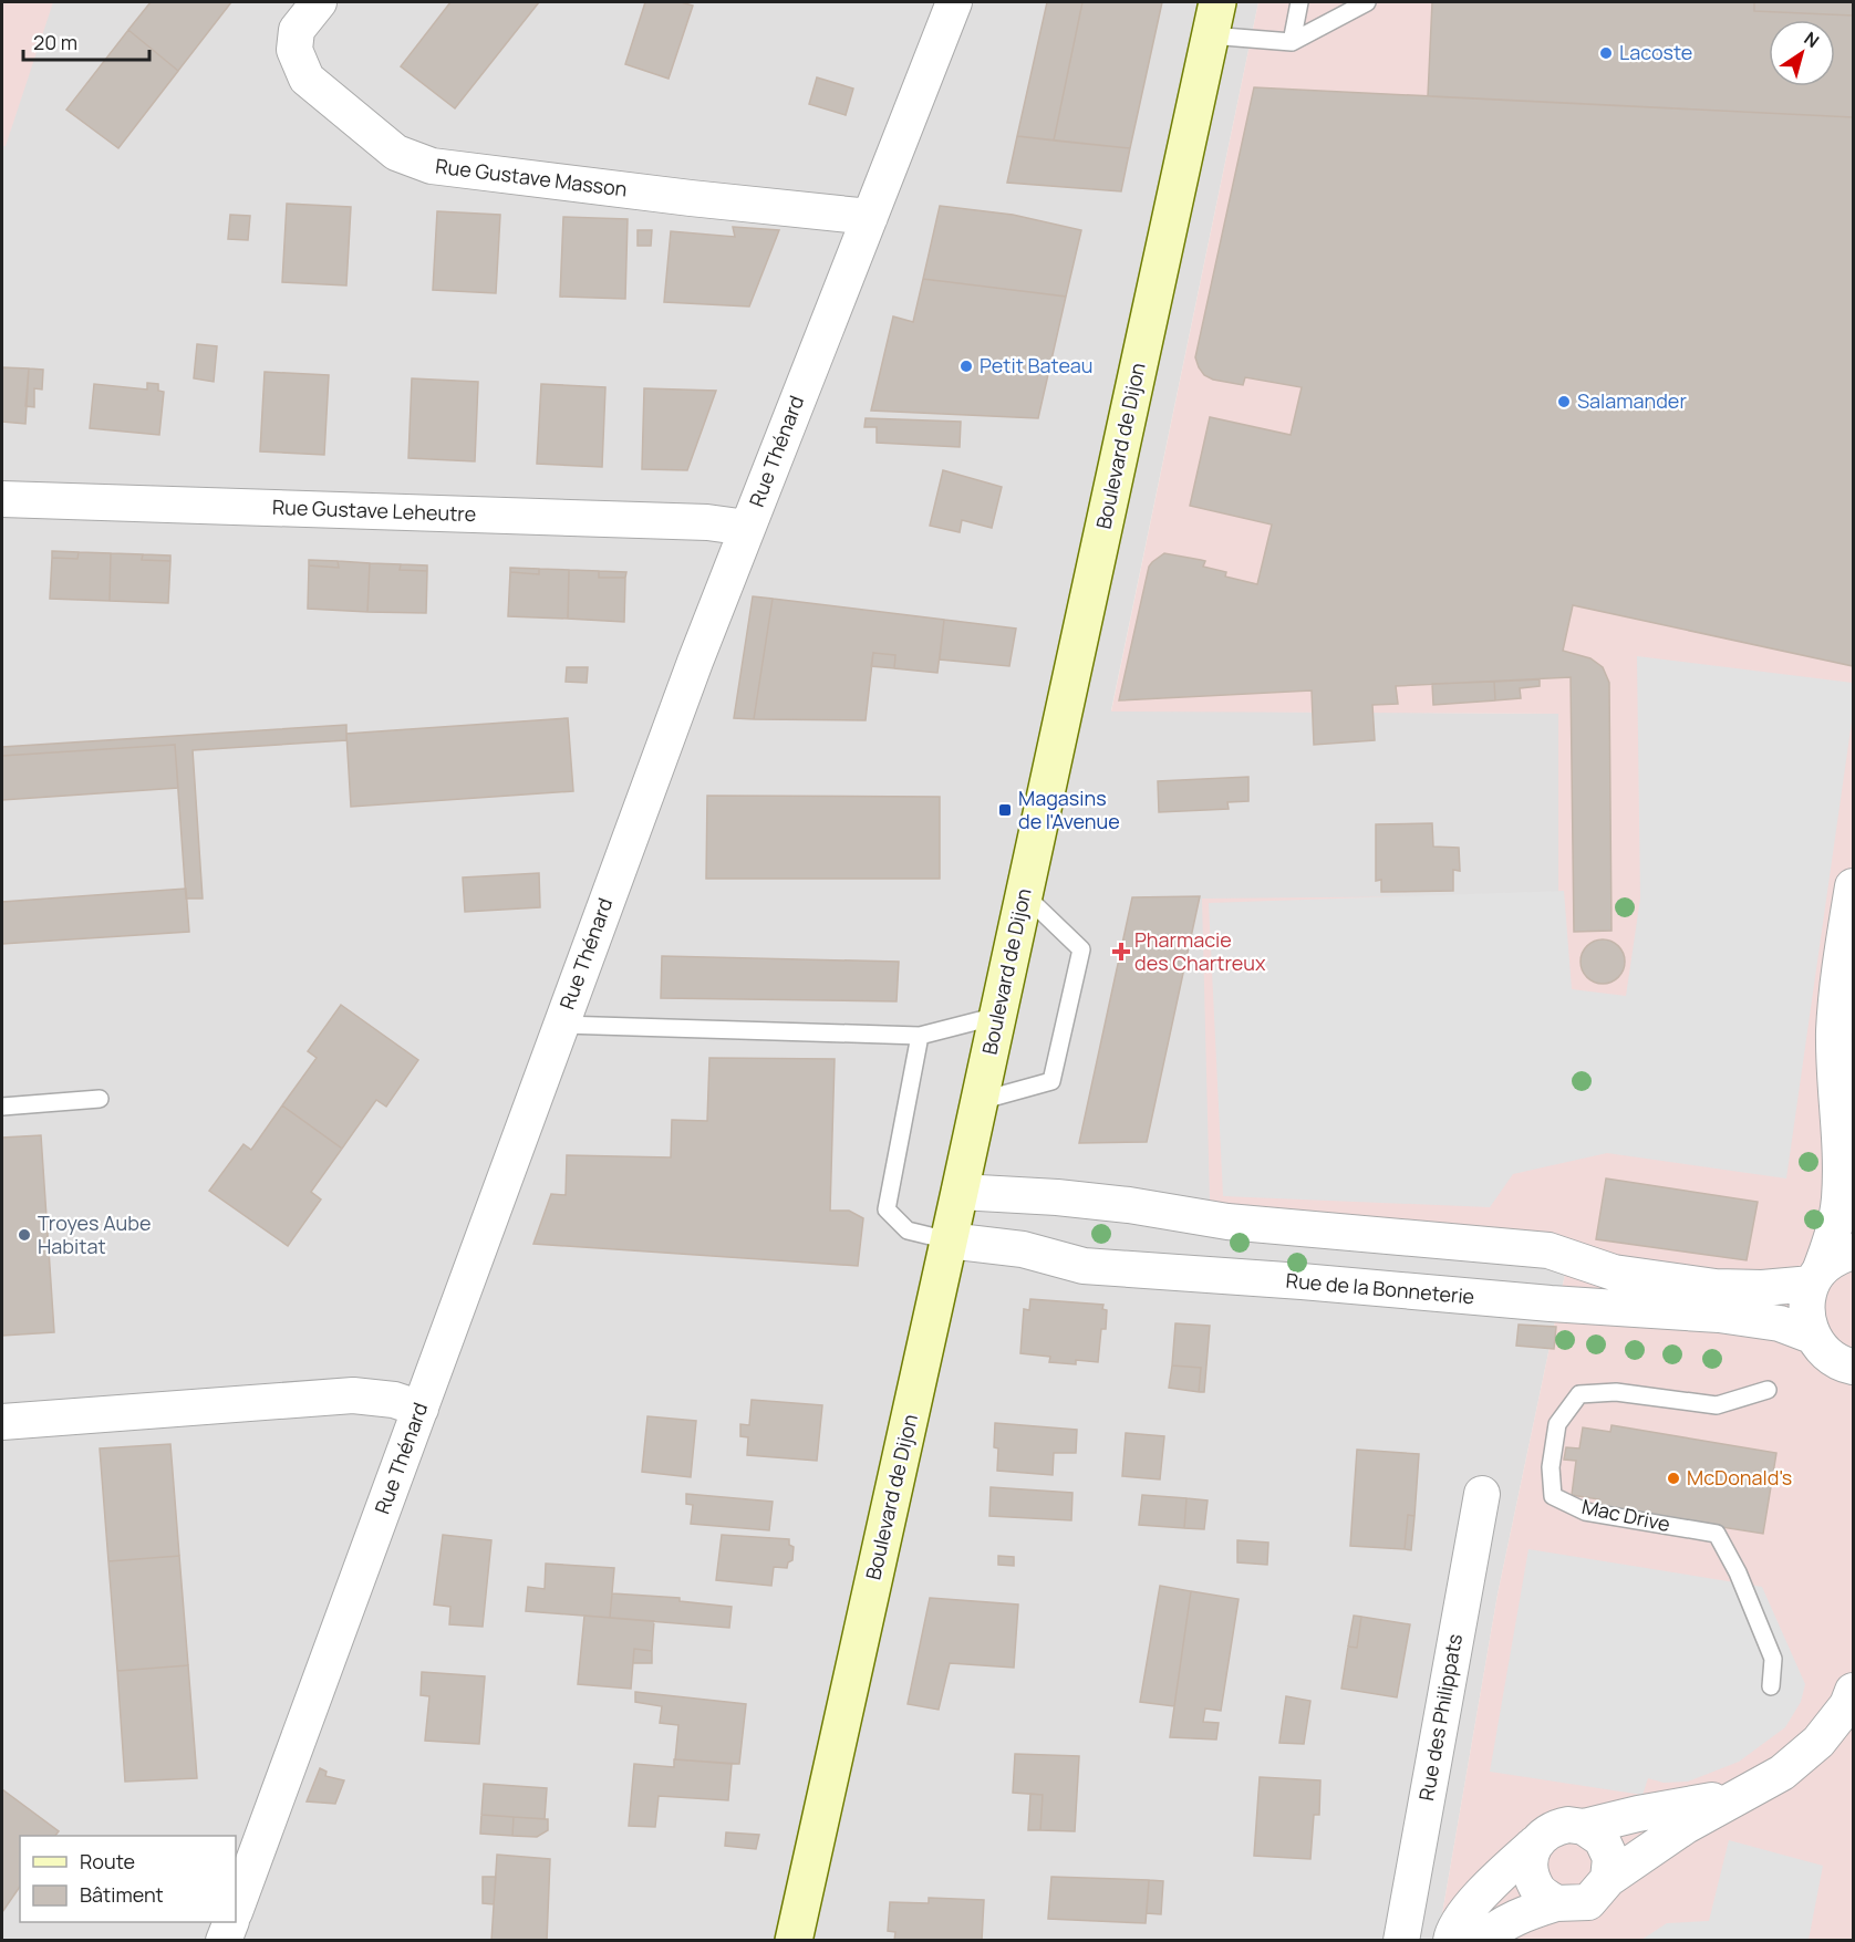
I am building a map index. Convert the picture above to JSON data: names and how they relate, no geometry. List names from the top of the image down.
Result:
{
  "streets": {
    "main road": ["Boulevard de Dijon"],
    "street": [
      "Rue Gustave Masson",
      "Rue Thénard",
      "Rue Gustave Leheutre",
      "Rue de la Bonneterie",
      "Rue des Philippats"
    ],
    "lane": ["Mac Drive"]
  },
  "crossings": [
    ["Rue Gustave Masson", "Rue Thénard"],
    ["Boulevard de Dijon", "Rue de la Bonneterie"],
    ["Rue Thénard", "Rue Gustave Leheutre"]
  ],
  "places": {
    "other": [
      "Lacoste",
      "Petit Bateau",
      "Salamander",
      "Troyes Aube Habitat",
      "McDonald's"
    ],
    "transit": ["Magasins de l'Avenue"],
    "health": ["Pharmacie des Chartreux"]
  },
  "legend": ["Route", "Bâtiment"],
  "scale_bar": "20 m",
  "north": "top right"
}
